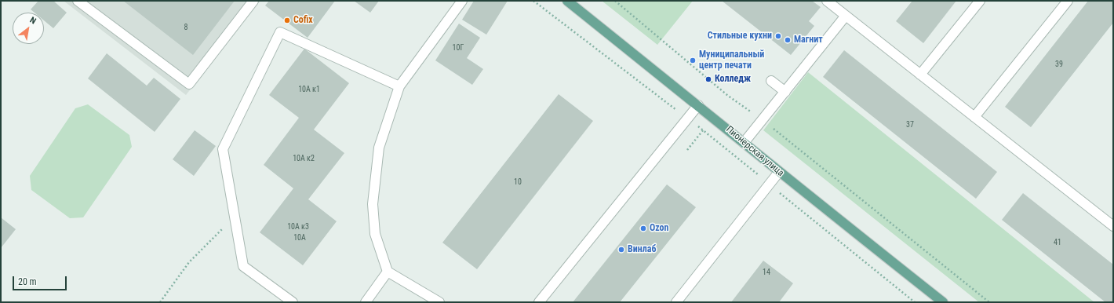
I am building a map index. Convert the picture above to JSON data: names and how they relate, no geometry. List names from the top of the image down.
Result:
{
  "streets": {
    "main road": ["Пионерская улица"]
  },
  "places": [
    "Cofix",
    "Стильные кухни",
    "Магнит",
    "Муниципальный центр печати",
    "Колледж",
    "Ozon",
    "Винлаб"
  ],
  "house_numbers": [
    "8",
    "10Г",
    "39",
    "10А к1",
    "37",
    "10А к2",
    "10",
    "10А к3",
    "10А",
    "41",
    "14"
  ],
  "scale_bar": "20 m",
  "north": "top right"
}
